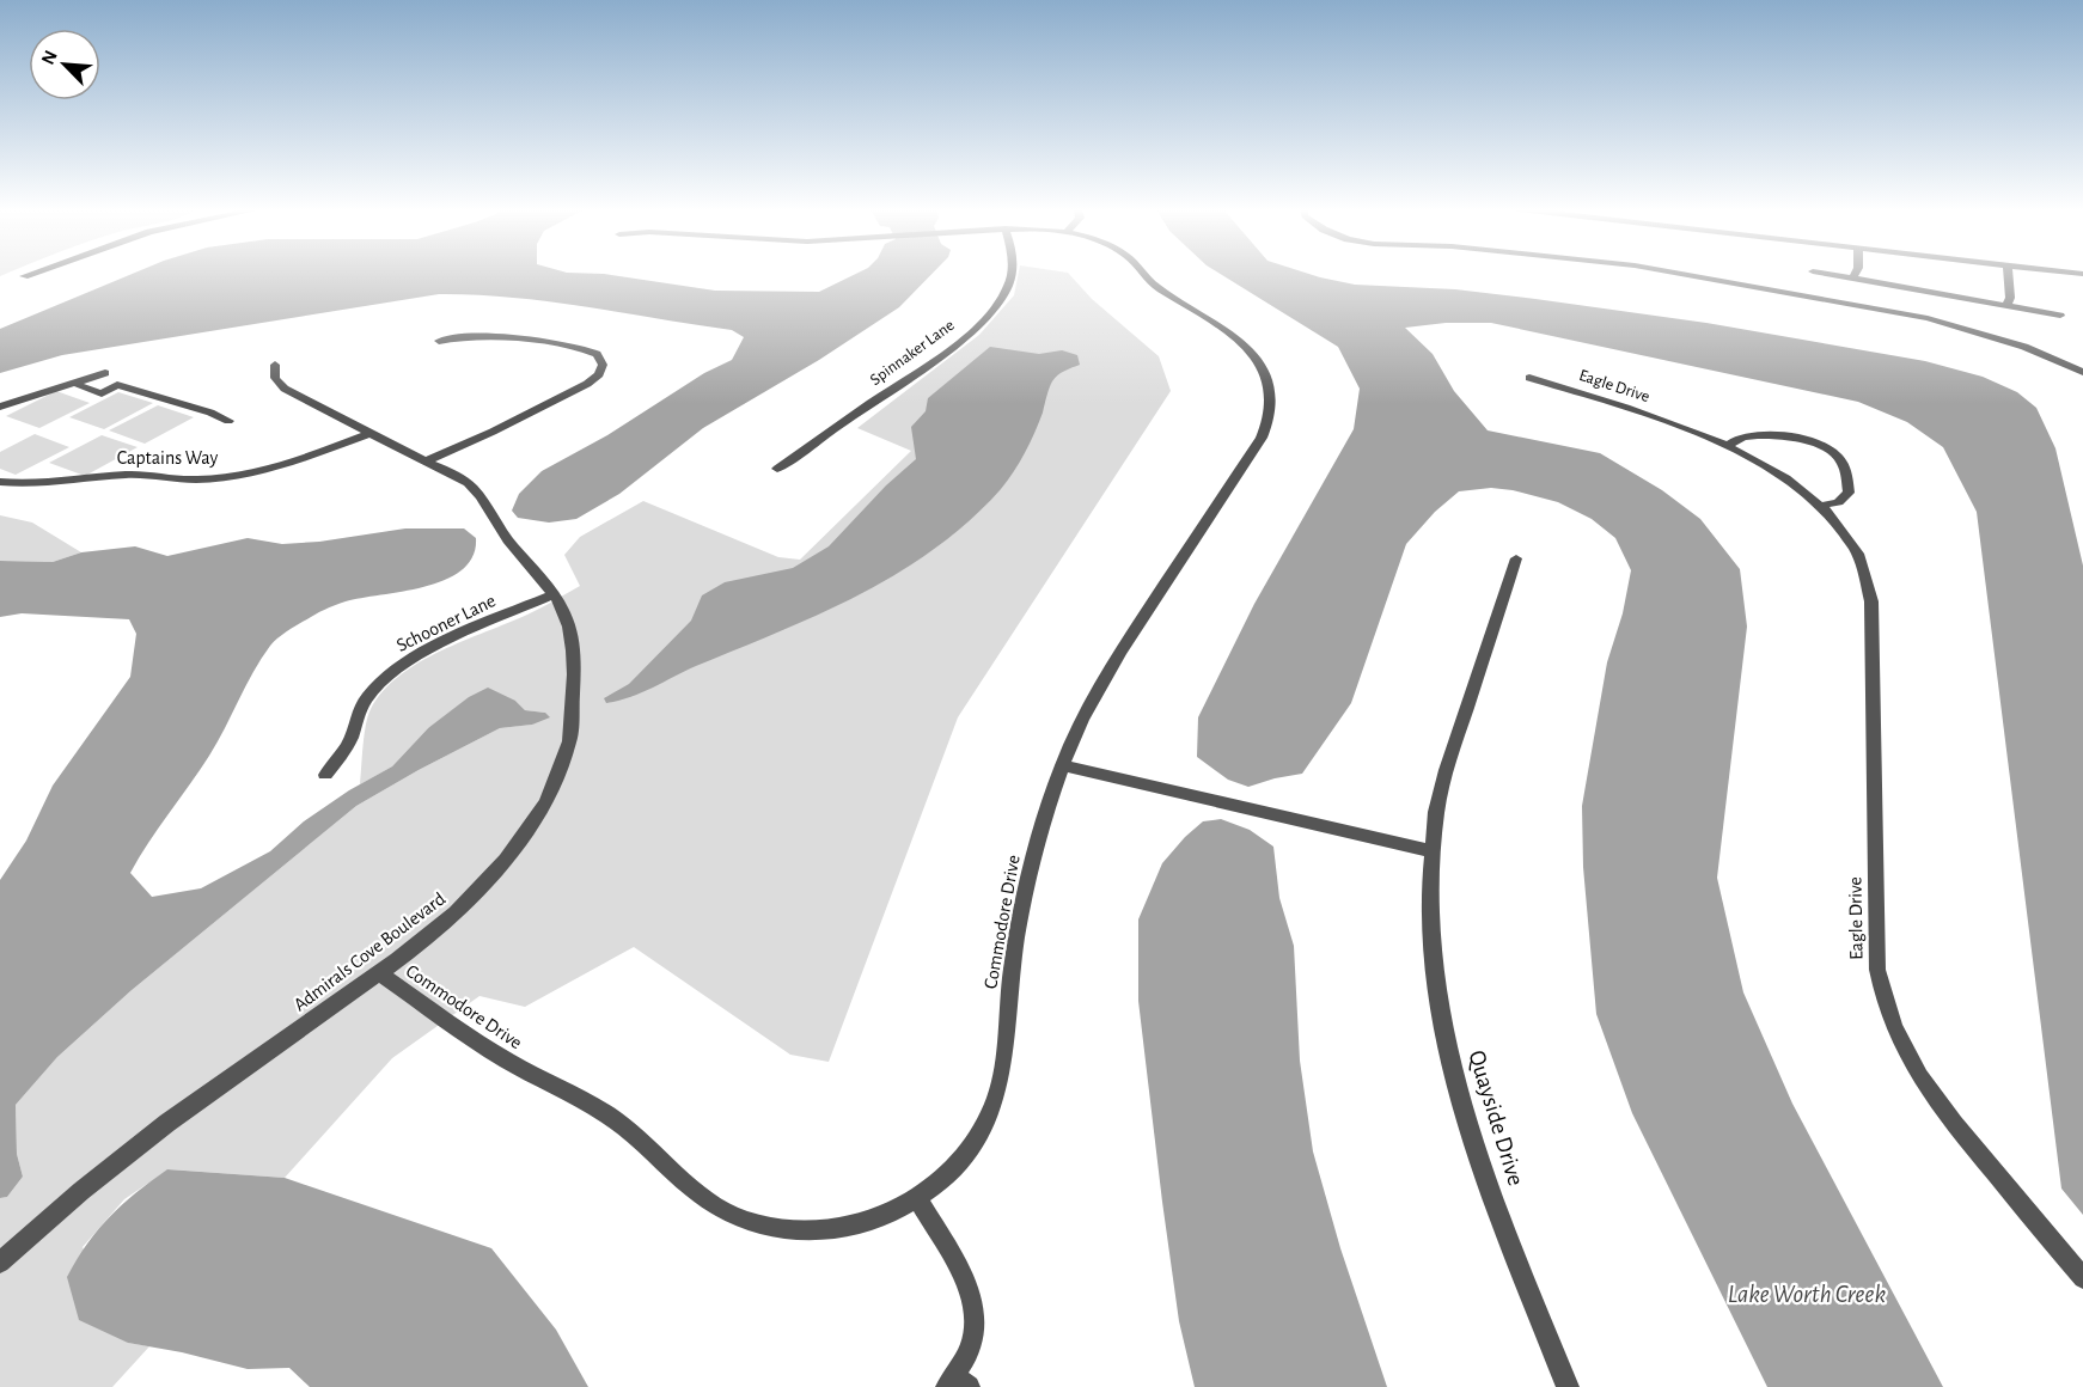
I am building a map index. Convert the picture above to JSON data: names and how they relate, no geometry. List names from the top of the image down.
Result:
{
  "streets": {
    "street": [
      "Spinnaker Lane",
      "Eagle Drive",
      "Captains Way",
      "Schooner Lane",
      "Commodore Drive",
      "Admirals Cove Boulevard",
      "Quayside Drive"
    ]
  },
  "crossings": [
    ["Captains Way", "Admirals Cove Boulevard"],
    ["Schooner Lane", "Admirals Cove Boulevard"],
    ["Commodore Drive", "Admirals Cove Boulevard"]
  ],
  "water": ["Lake Worth Creek"],
  "north": "top left"
}
